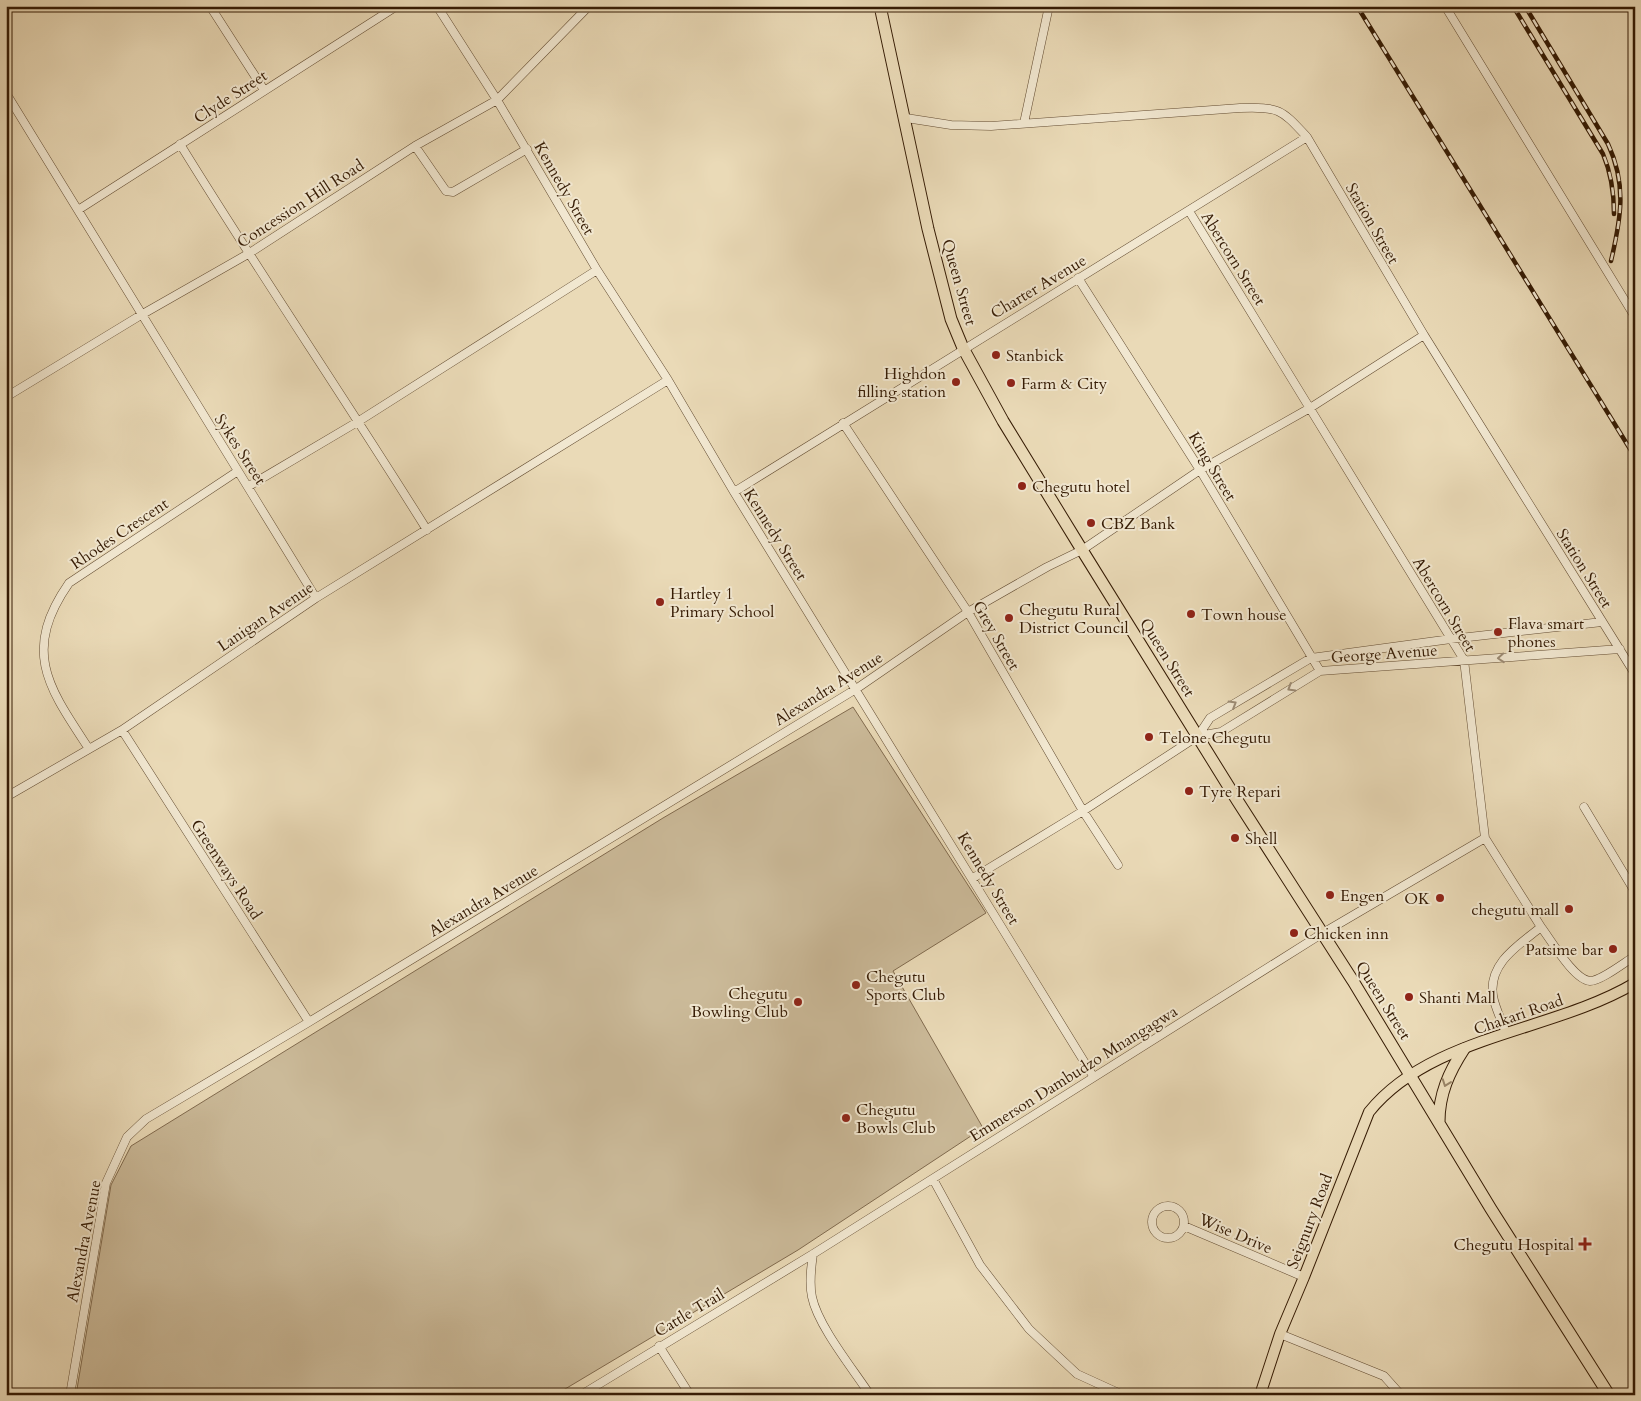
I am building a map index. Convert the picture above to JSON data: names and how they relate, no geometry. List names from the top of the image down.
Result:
{
  "streets": {
    "highway": ["Queen Street"],
    "main road": ["Chakari Road", "Seignury Road"],
    "street": [
      "Clyde Street",
      "Kennedy Street",
      "Concession Hill Road",
      "Station Street",
      "Abercorn Street",
      "Charter Avenue",
      "Sykes Street",
      "King Street",
      "Rhodes Crescent",
      "Lanigan Avenue",
      "Grey Street",
      "George Avenue",
      "Alexandra Avenue",
      "Greenways Road",
      "Emmerson Dambudzo Mnangagwa",
      "Wise Drive",
      "Cattle Trail"
    ]
  },
  "crossings": [
    ["Clyde Street", "Sykes Street"],
    ["Kennedy Street", "Concession Hill Road"],
    ["Kennedy Street", "Charter Avenue"],
    ["Kennedy Street", "Lanigan Avenue"],
    ["Kennedy Street", "George Avenue"],
    ["Kennedy Street", "Alexandra Avenue"],
    ["Kennedy Street", "Emmerson Dambudzo Mnangagwa"],
    ["Concession Hill Road", "Sykes Street"],
    ["Station Street", "Queen Street"],
    ["Station Street", "Charter Avenue"],
    ["Station Street", "George Avenue"],
    ["Station Street", "Alexandra Avenue"],
    ["Abercorn Street", "Charter Avenue"],
    ["Abercorn Street", "George Avenue"],
    ["Abercorn Street", "Alexandra Avenue"],
    ["Abercorn Street", "Emmerson Dambudzo Mnangagwa"],
    ["Queen Street", "Charter Avenue"],
    ["Queen Street", "George Avenue"],
    ["Queen Street", "Alexandra Avenue"],
    ["Queen Street", "Chakari Road"],
    ["Queen Street", "Emmerson Dambudzo Mnangagwa"],
    ["Queen Street", "Seignury Road"],
    ["Charter Avenue", "King Street"],
    ["Charter Avenue", "Grey Street"],
    ["Sykes Street", "Rhodes Crescent"],
    ["Sykes Street", "Lanigan Avenue"],
    ["King Street", "George Avenue"],
    ["King Street", "Alexandra Avenue"],
    ["Rhodes Crescent", "Lanigan Avenue"],
    ["Lanigan Avenue", "Greenways Road"],
    ["Grey Street", "George Avenue"],
    ["Grey Street", "Alexandra Avenue"],
    ["Alexandra Avenue", "Greenways Road"],
    ["Chakari Road", "Seignury Road"],
    ["Emmerson Dambudzo Mnangagwa", "Cattle Trail"],
    ["Seignury Road", "Wise Drive"]
  ],
  "places": {
    "other": [
      "Stanbick",
      "Highdon filling station",
      "Farm & City",
      "Chegutu hotel",
      "CBZ Bank",
      "Hartley 1 Primary School",
      "Town house",
      "Chegutu Rural District Council",
      "Flava smart phones",
      "Telone Chegutu",
      "Tyre Repari",
      "Shell",
      "Engen",
      "OK",
      "chegutu mall",
      "Chicken inn",
      "Patsime bar",
      "Chegutu Sports Club",
      "Shanti Mall",
      "Chegutu Bowling Club",
      "Chegutu Bowls Club"
    ],
    "health": ["Chegutu Hospital"]
  }
}
